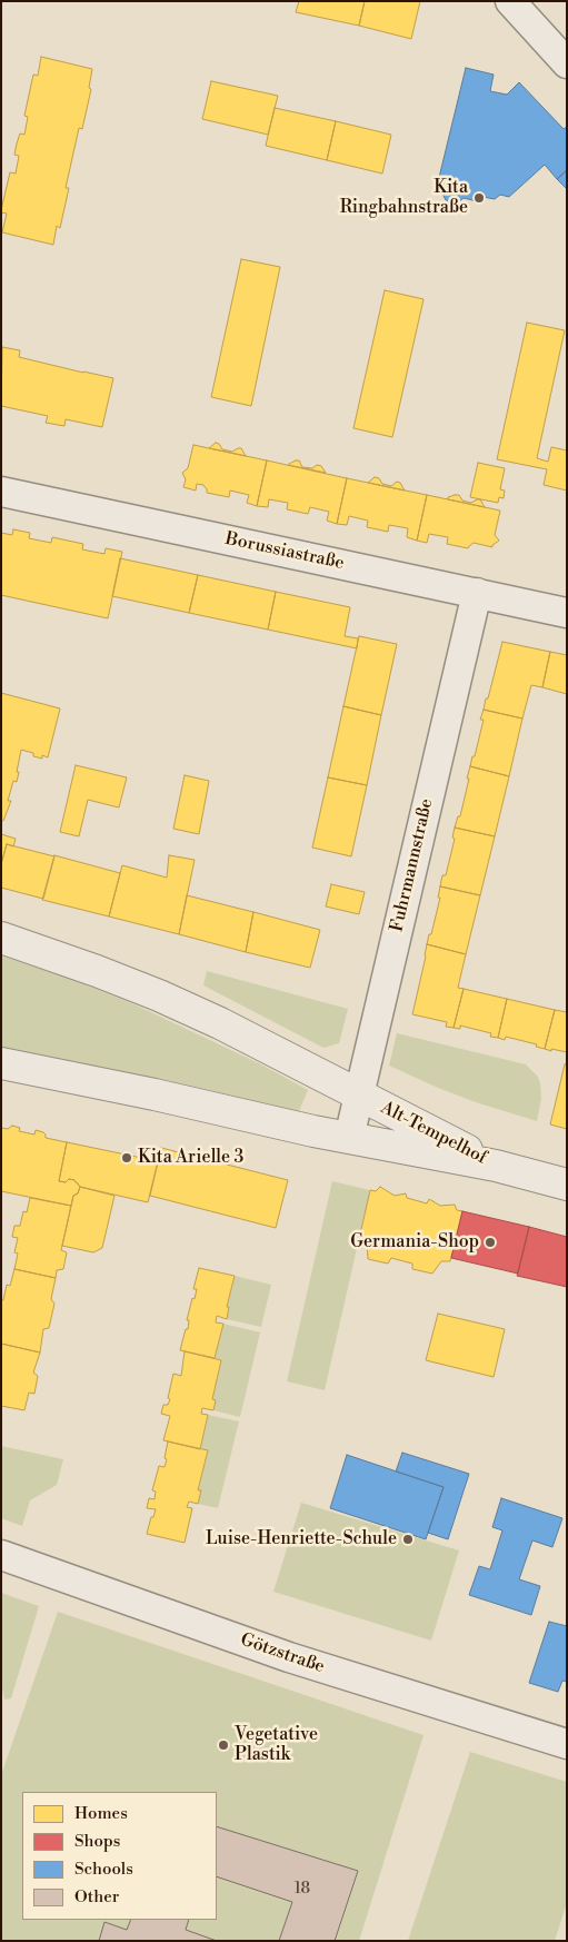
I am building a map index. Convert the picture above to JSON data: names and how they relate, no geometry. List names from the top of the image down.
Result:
{
  "streets": {
    "street": [
      "Borussiastraße",
      "Fuhrmannstraße",
      "Alt-Tempelhof",
      "Götzstraße"
    ]
  },
  "crossings": [
    ["Borussiastraße", "Fuhrmannstraße"],
    ["Fuhrmannstraße", "Alt-Tempelhof"]
  ],
  "places": [
    "Kita Ringbahnstraße",
    "Kita Arielle 3",
    "Germania-Shop",
    "Luise-Henriette-Schule",
    "Vegetative Plastik"
  ],
  "house_numbers": ["18"],
  "legend": [
    "Homes",
    "Shops",
    "Schools",
    "Other"
  ]
}
